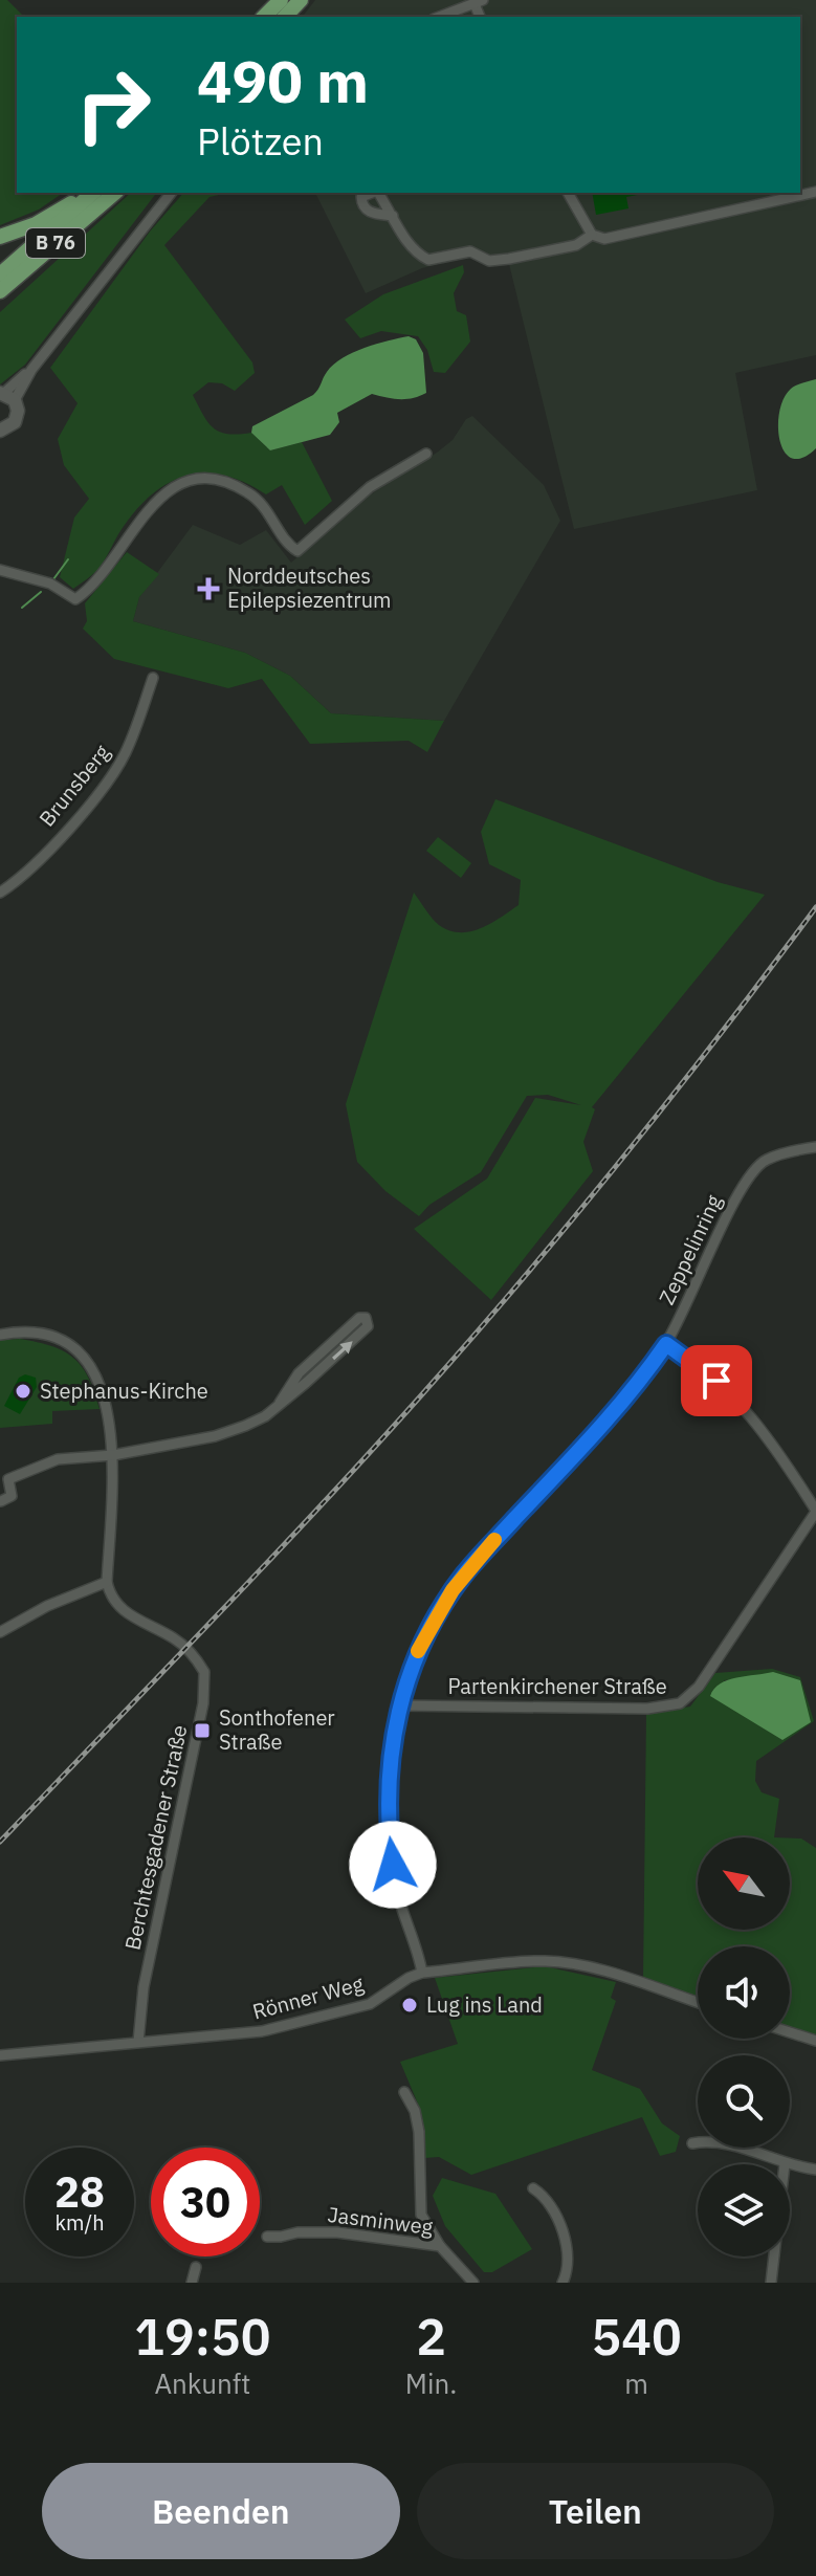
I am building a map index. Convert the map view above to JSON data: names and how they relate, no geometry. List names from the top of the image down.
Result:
{
  "streets": {
    "highway": ["B 76"],
    "street": [
      "Brunsberg",
      "Zeppelinring",
      "Partenkirchener Straße",
      "Berchtesgadener Straße",
      "Rönner Weg",
      "Jasminweg"
    ]
  },
  "crossings": [
    ["Zeppelinring", "Partenkirchener Straße"],
    ["Zeppelinring", "Rönner Weg"],
    ["Berchtesgadener Straße", "Rönner Weg"]
  ],
  "places": {
    "health": ["Norddeutsches Epilepsiezentrum"],
    "other": ["Stephanus-Kirche", "Lug ins Land"],
    "transit": ["Sonthofener Straße"]
  },
  "north": "top left",
  "page": {
    "turn": ["490 m", "Plötzen"],
    "speed": "28 km/h",
    "limit": "30",
    "eta": [
      "19:50",
      "Ankunft",
      "2",
      "Min.",
      "540",
      "m"
    ],
    "buttons": ["Beenden", "Teilen"]
  }
}
